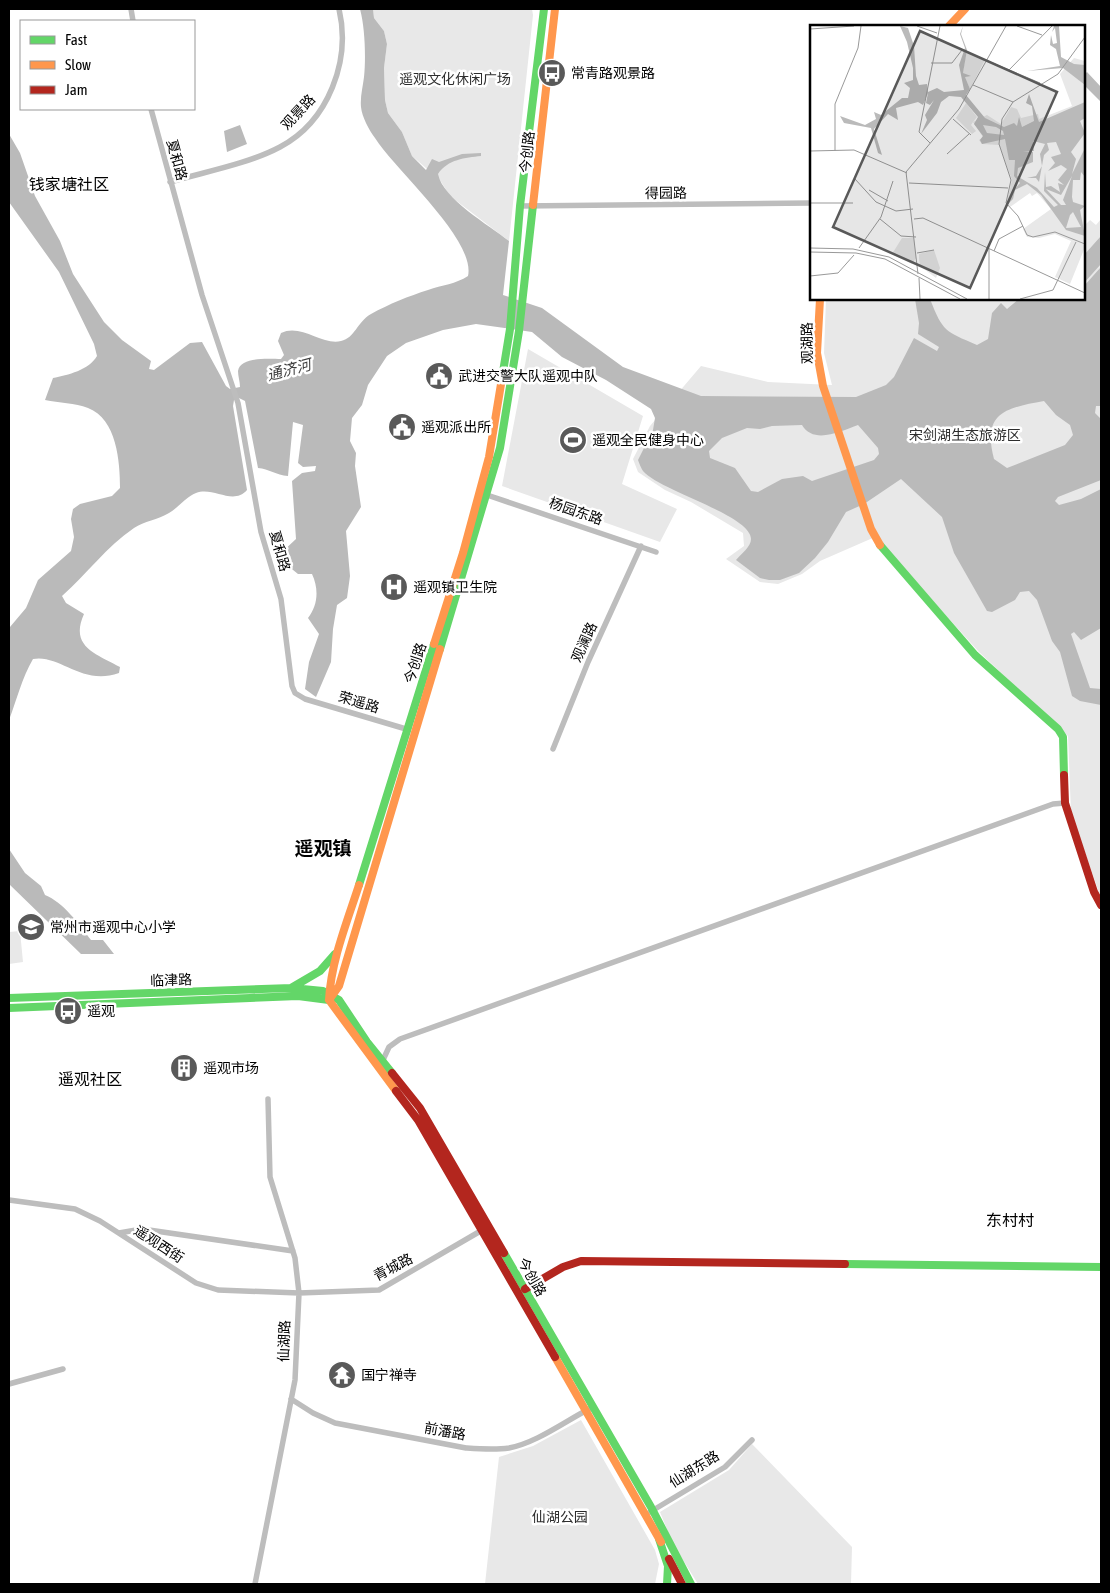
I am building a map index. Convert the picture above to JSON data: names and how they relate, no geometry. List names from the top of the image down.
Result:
{
  "streets": {
    "main road": ["今创路", "观湖路", "临津路"],
    "street": [
      "观景路",
      "夏和路",
      "得园路",
      "杨园东路",
      "观澜路",
      "荣遥路",
      "遥观西街",
      "青城路",
      "仙湖路",
      "前潘路",
      "仙湖东路"
    ]
  },
  "crossings": [
    ["观景路", "夏和路"],
    ["今创路", "得园路"],
    ["今创路", "杨园东路"],
    ["今创路", "荣遥路"],
    ["今创路", "临津路"],
    ["今创路", "青城路"],
    ["今创路", "前潘路"],
    ["今创路", "仙湖东路"],
    ["夏和路", "荣遥路"],
    ["杨园东路", "观澜路"],
    ["遥观西街", "青城路"],
    ["遥观西街", "仙湖路"],
    ["青城路", "仙湖路"],
    ["仙湖路", "前潘路"]
  ],
  "districts": [
    "钱家塘社区",
    "遥观镇",
    "遥观社区",
    "东村村"
  ],
  "water": ["通济河"],
  "parks": ["遥观文化休闲广场", "宋剑湖生态旅游区", "仙湖公园"],
  "places": {
    "bus stop": ["常青路观景路", "遥观"],
    "public building": ["武进交警大队遥观中队", "遥观派出所"],
    "sports": ["遥观全民健身中心"],
    "hospital": ["遥观镇卫生院"],
    "school or university": ["常州市遥观中心小学"],
    "building": ["遥观市场"],
    "temple": ["国宁禅寺"]
  },
  "legend": ["Fast", "Slow", "Jam"]
}
